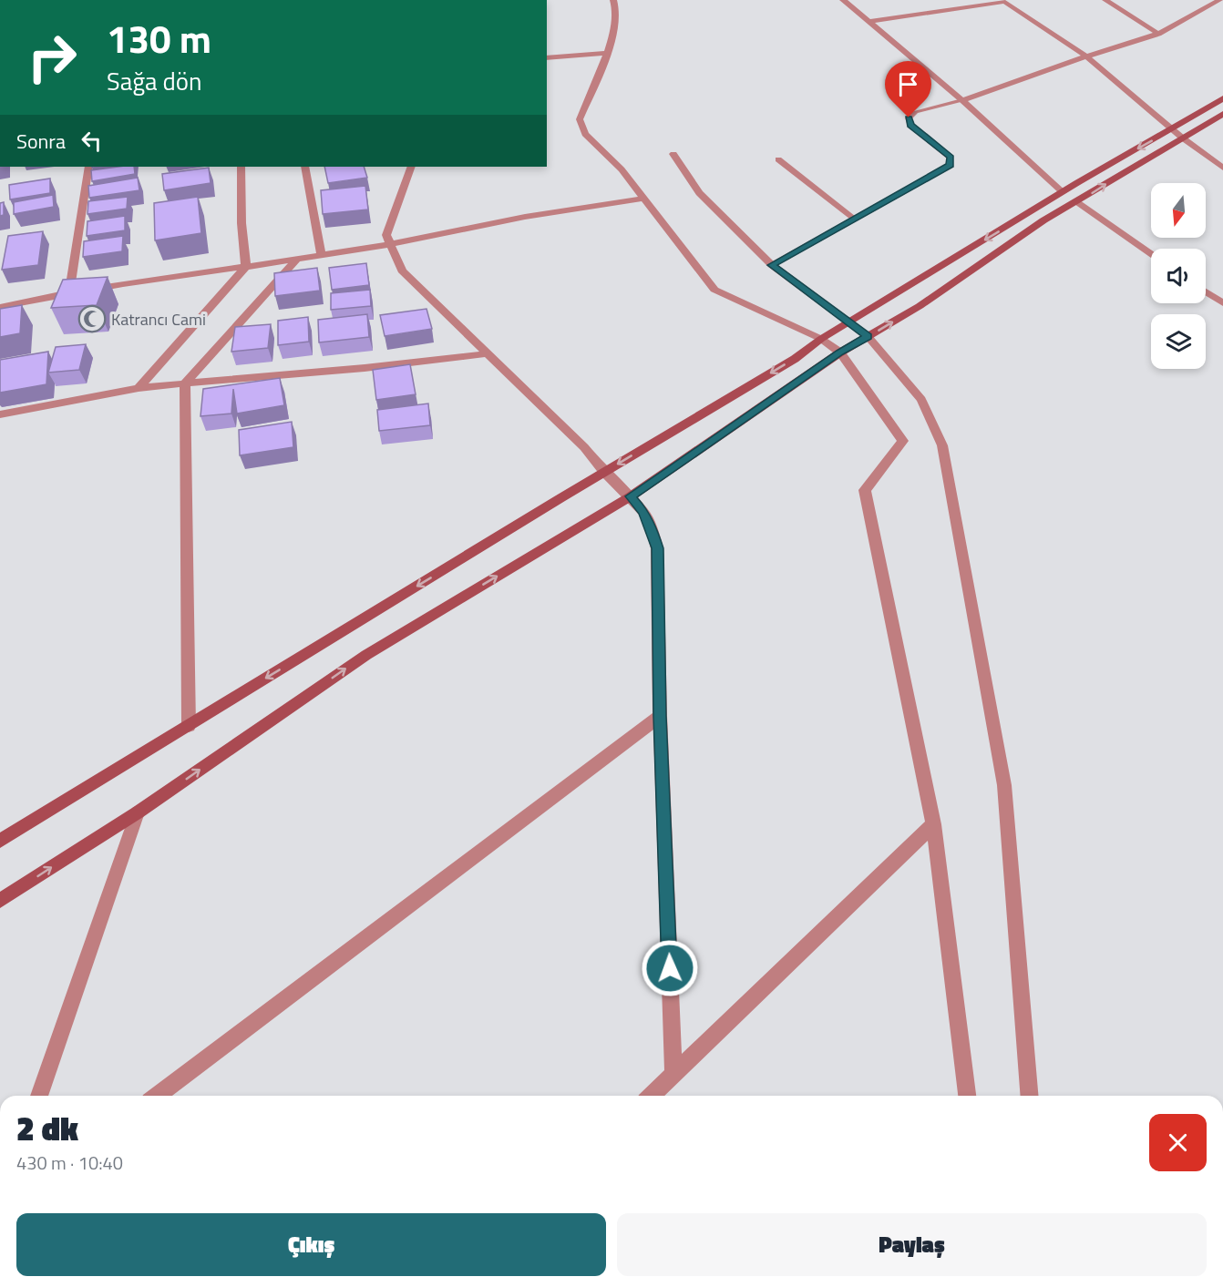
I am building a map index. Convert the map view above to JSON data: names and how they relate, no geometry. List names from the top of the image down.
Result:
{
  "places": {
    "mosque": ["Katrancı Cami"]
  },
  "north": "bottom",
  "page": {
    "turn": ["130 m", "Sağa dön"],
    "then": "Sonra",
    "heading": ["2 dk", "430 m · 10:40"],
    "buttons": ["Çıkış", "Paylaş"]
  }
}
